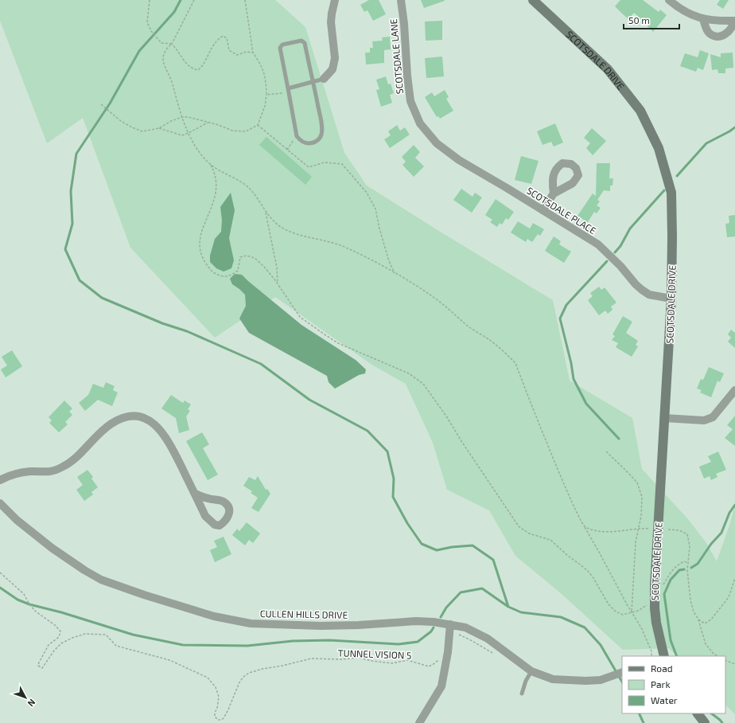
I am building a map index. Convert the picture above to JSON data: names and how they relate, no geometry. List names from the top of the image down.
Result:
{
  "streets": {
    "street": [
      "SCOTSDALE LANE",
      "SCOTSDALE DRIVE",
      "SCOTSDALE PLACE",
      "CULLEN HILLS DRIVE"
    ],
    "path": ["TUNNEL VISION 5"]
  },
  "crossings": [
    ["SCOTSDALE LANE", "SCOTSDALE PLACE"],
    ["SCOTSDALE DRIVE", "SCOTSDALE PLACE"]
  ],
  "legend": ["Road", "Park", "Water"],
  "scale_bar": "50 m",
  "north": "bottom right"
}
